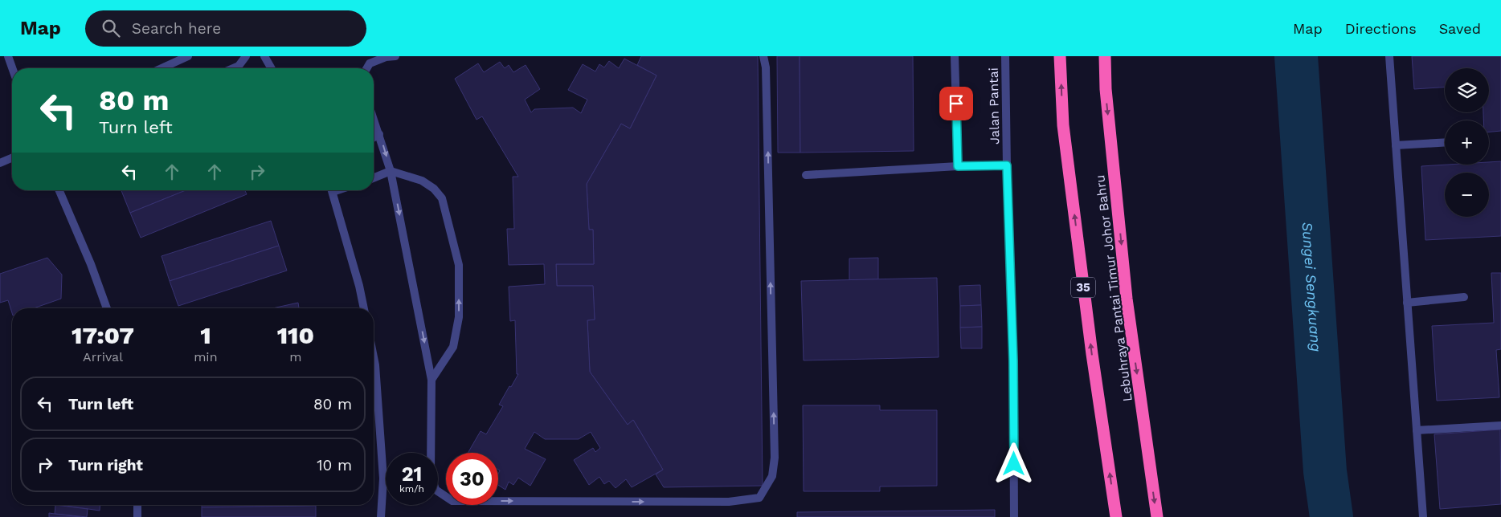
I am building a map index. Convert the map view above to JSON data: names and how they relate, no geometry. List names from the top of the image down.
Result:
{
  "streets": {
    "highway": ["35", "Lebuhraya Pantai Timur Johor Bahru"],
    "street": ["Jalan Pantai"]
  },
  "water": ["Sungei Sengkuang"],
  "page": {
    "header": "Map",
    "search": "Search here",
    "nav": ["Map", "Directions", "Saved"],
    "map_buttons": ["+", "−"],
    "turn": ["80 m", "Turn left"],
    "eta": [
      "17:07",
      "Arrival",
      "1",
      "min",
      "110",
      "m"
    ],
    "list": [
      {
        "name": "Turn left",
        "value": "80 m"
      },
      {
        "name": "Turn right",
        "value": "10 m"
      }
    ],
    "speed": "21 km/h",
    "limit": "30"
  }
}
